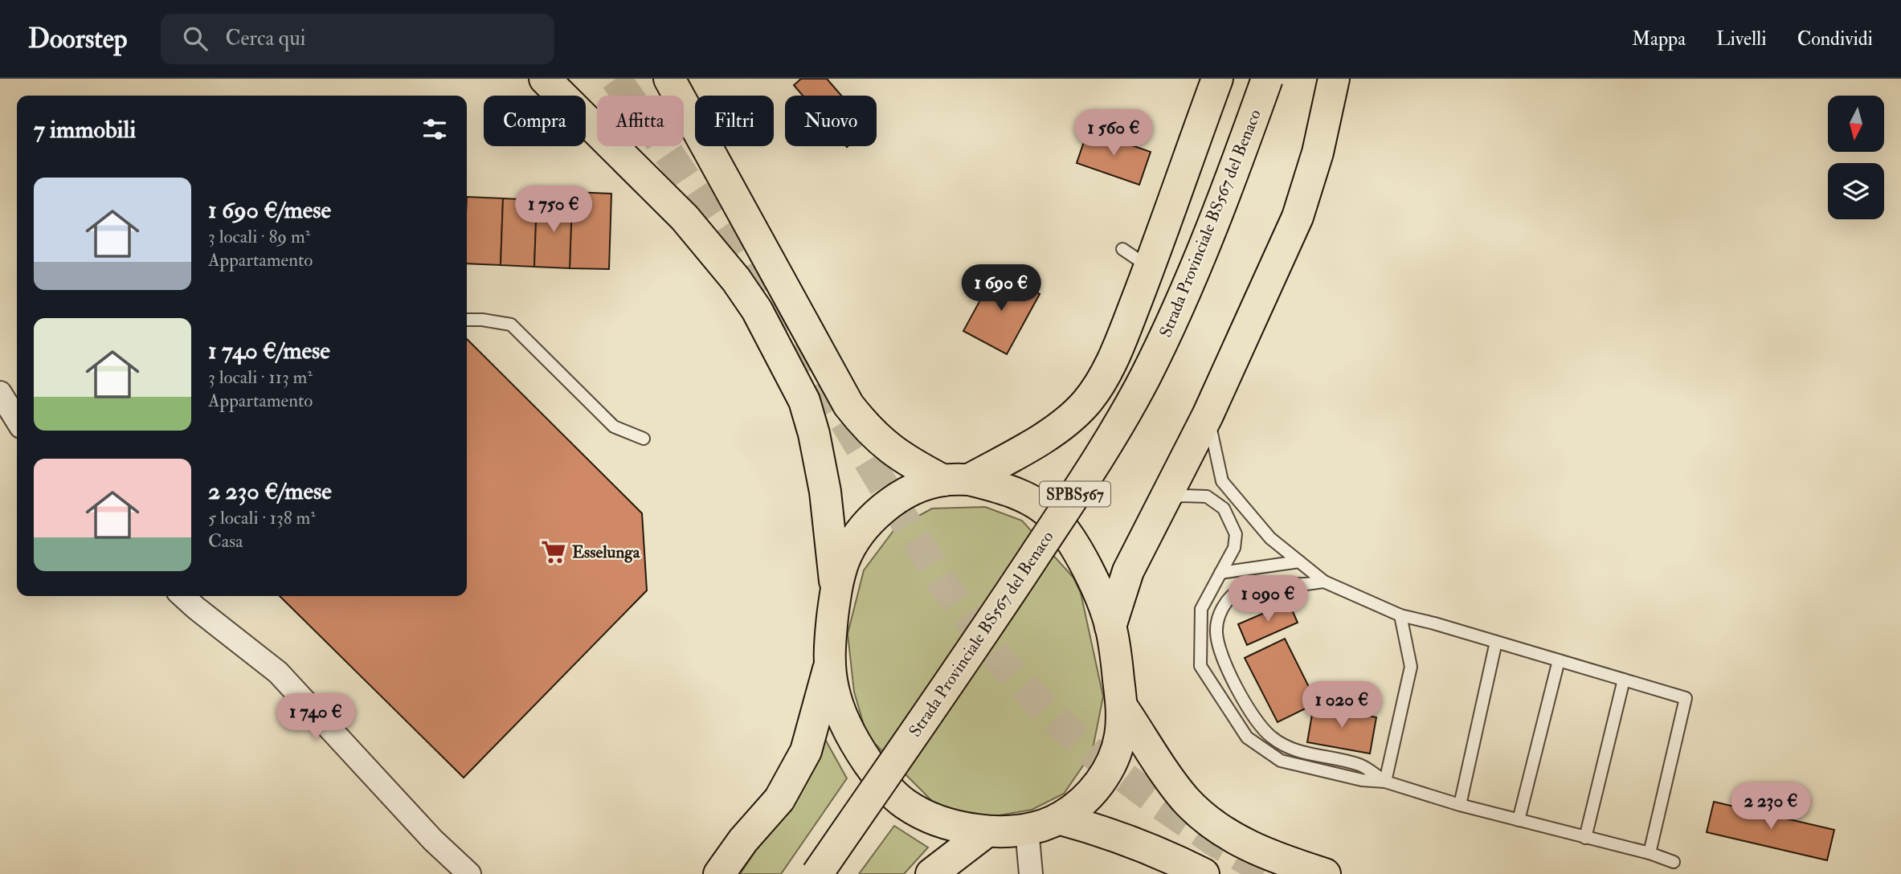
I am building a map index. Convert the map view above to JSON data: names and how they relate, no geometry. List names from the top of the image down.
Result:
{
  "streets": {
    "highway": ["Strada Provinciale BS567 del Benaco", "SPBS567"]
  },
  "places": {
    "supermarket": ["Esselunga"]
  },
  "north": "bottom",
  "page": {
    "header": "Doorstep",
    "search": "Cerca qui",
    "nav": ["Mappa", "Livelli", "Condividi"],
    "chip": [
      "Compra",
      "Affitta",
      "Filtri",
      "Nuovo"
    ],
    "heading": "7 immobili",
    "price": [
      "1 560 €",
      "1 750 €",
      "1 690 €",
      "1 090 €",
      "1 020 €",
      "1 740 €",
      "2 230 €"
    ],
    "list": [
      {
        "name": "1 690 €/mese",
        "note": "3 locali · 89 m² · Appartamento"
      },
      {
        "name": "1 740 €/mese",
        "note": "3 locali · 113 m² · Appartamento"
      },
      {
        "name": "2 230 €/mese",
        "note": "5 locali · 138 m² · Casa"
      }
    ]
  }
}
